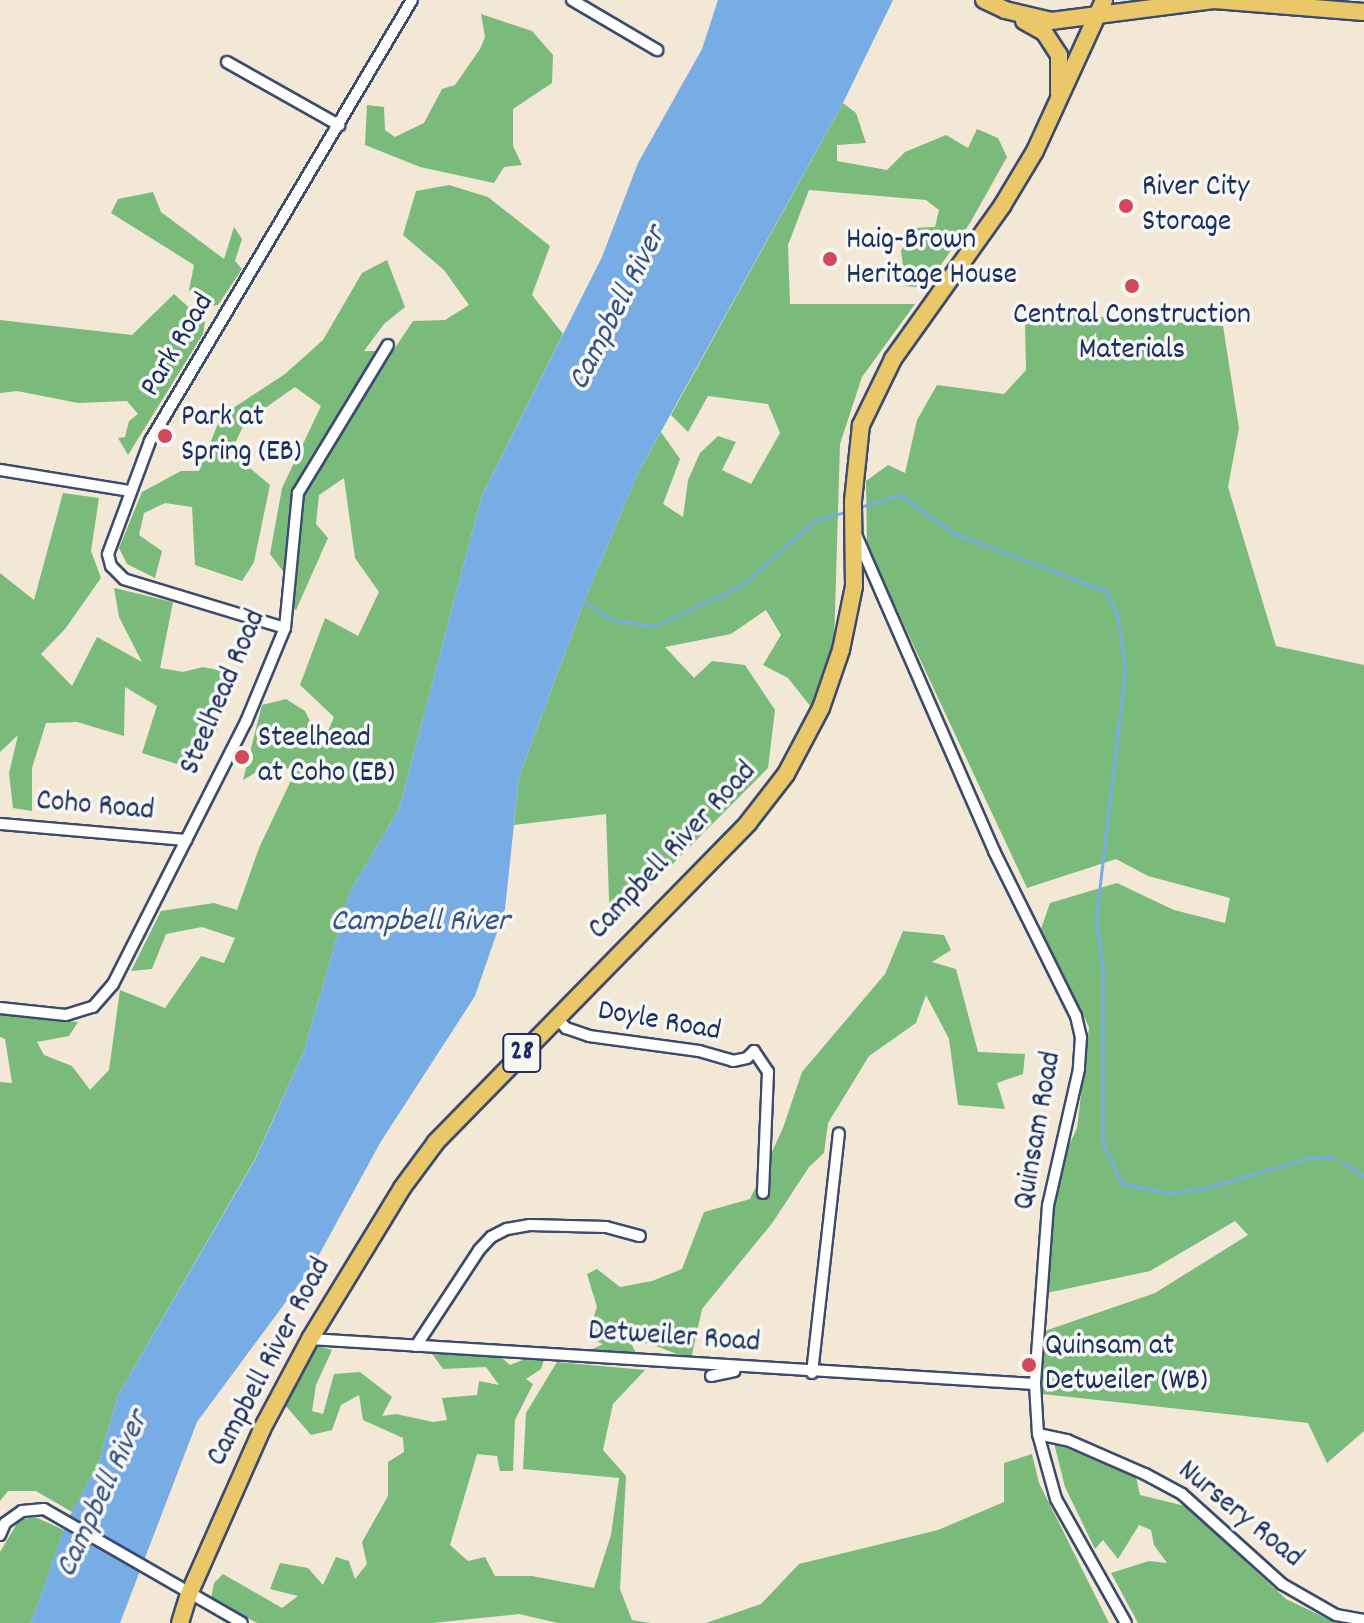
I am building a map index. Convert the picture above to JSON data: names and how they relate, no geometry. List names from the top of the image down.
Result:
{
  "streets": {
    "main road": ["Campbell River Road", "28"],
    "street": [
      "Park Road",
      "Steelhead Road",
      "Coho Road",
      "Doyle Road",
      "Quinsam Road",
      "Detweiler Road",
      "Nursery Road"
    ]
  },
  "crossings": [
    ["Park Road", "Steelhead Road"],
    ["Steelhead Road", "Coho Road"],
    ["Campbell River Road", "Doyle Road"],
    ["Campbell River Road", "Quinsam Road"],
    ["Campbell River Road", "Detweiler Road"],
    ["Quinsam Road", "Detweiler Road"],
    ["Quinsam Road", "Nursery Road"]
  ],
  "water": ["Campbell River"],
  "places": [
    "River City Storage",
    "Haig-Brown Heritage House",
    "Central Construction Materials",
    "Park at Spring (EB)",
    "Steelhead at Coho (EB)",
    "Quinsam at Detweiler (WB)"
  ]
}
